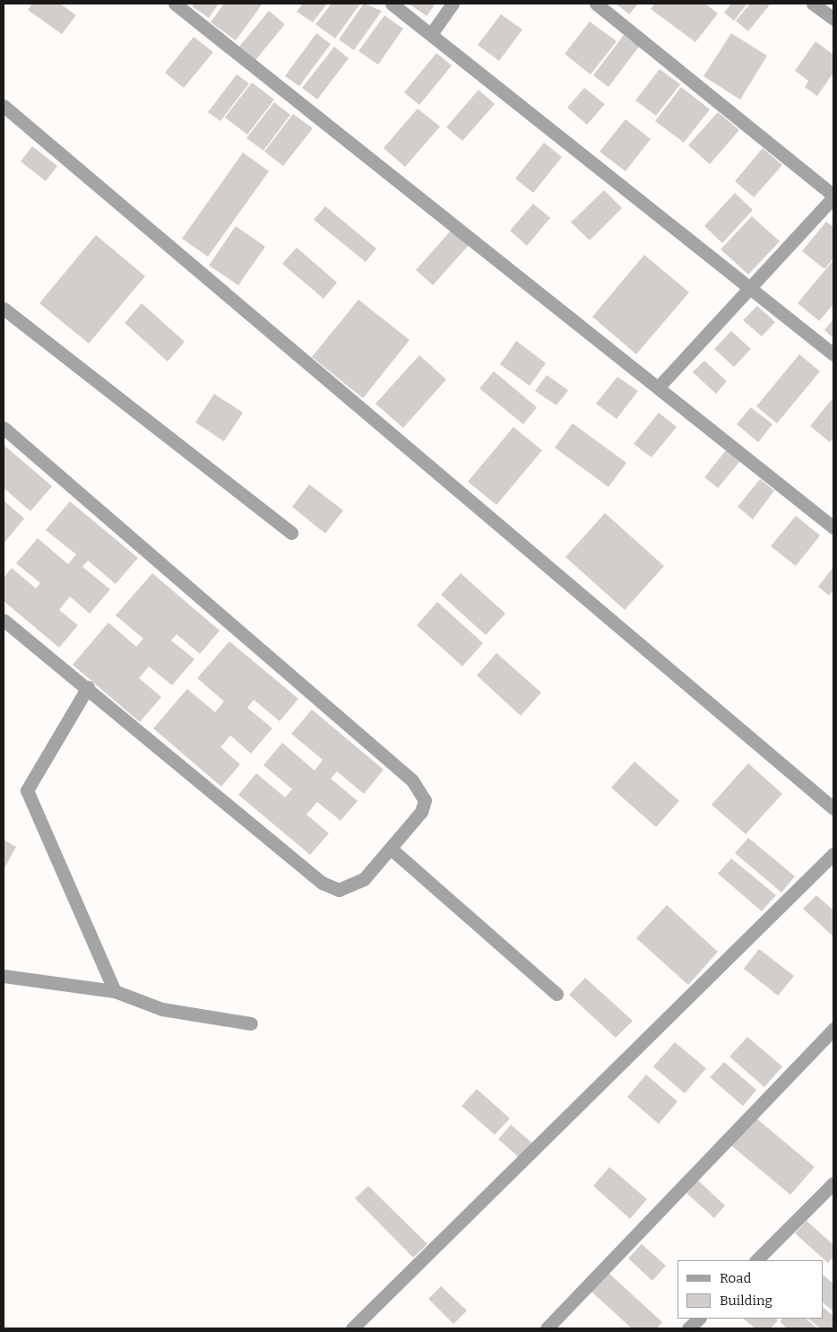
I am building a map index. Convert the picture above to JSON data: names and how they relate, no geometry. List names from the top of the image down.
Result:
{
  "legend": ["Road", "Building"]
}
